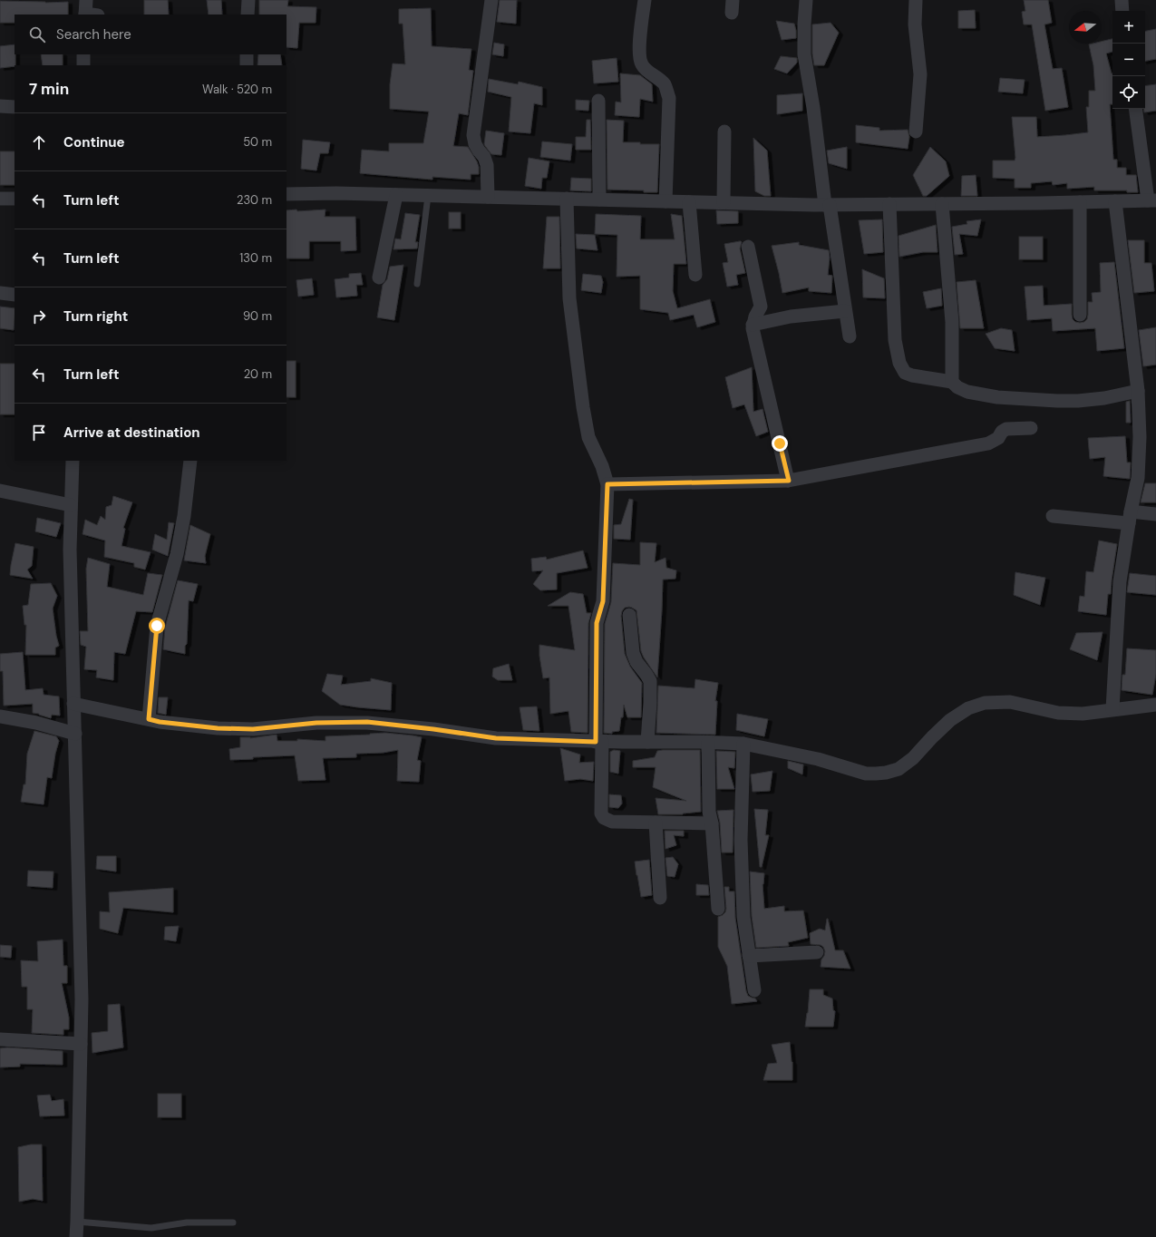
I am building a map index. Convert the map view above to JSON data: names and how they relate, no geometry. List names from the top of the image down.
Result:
{
  "north": "left",
  "page": {
    "map_buttons": ["+", "−"],
    "search": "Search here",
    "heading": ["7 min", "Walk · 520 m"],
    "list": [
      ["Continue", "50 m"],
      ["Turn left", "230 m"],
      ["Turn left", "130 m"],
      ["Turn right", "90 m"],
      ["Turn left", "20 m"],
      "Arrive at destination"
    ]
  }
}
